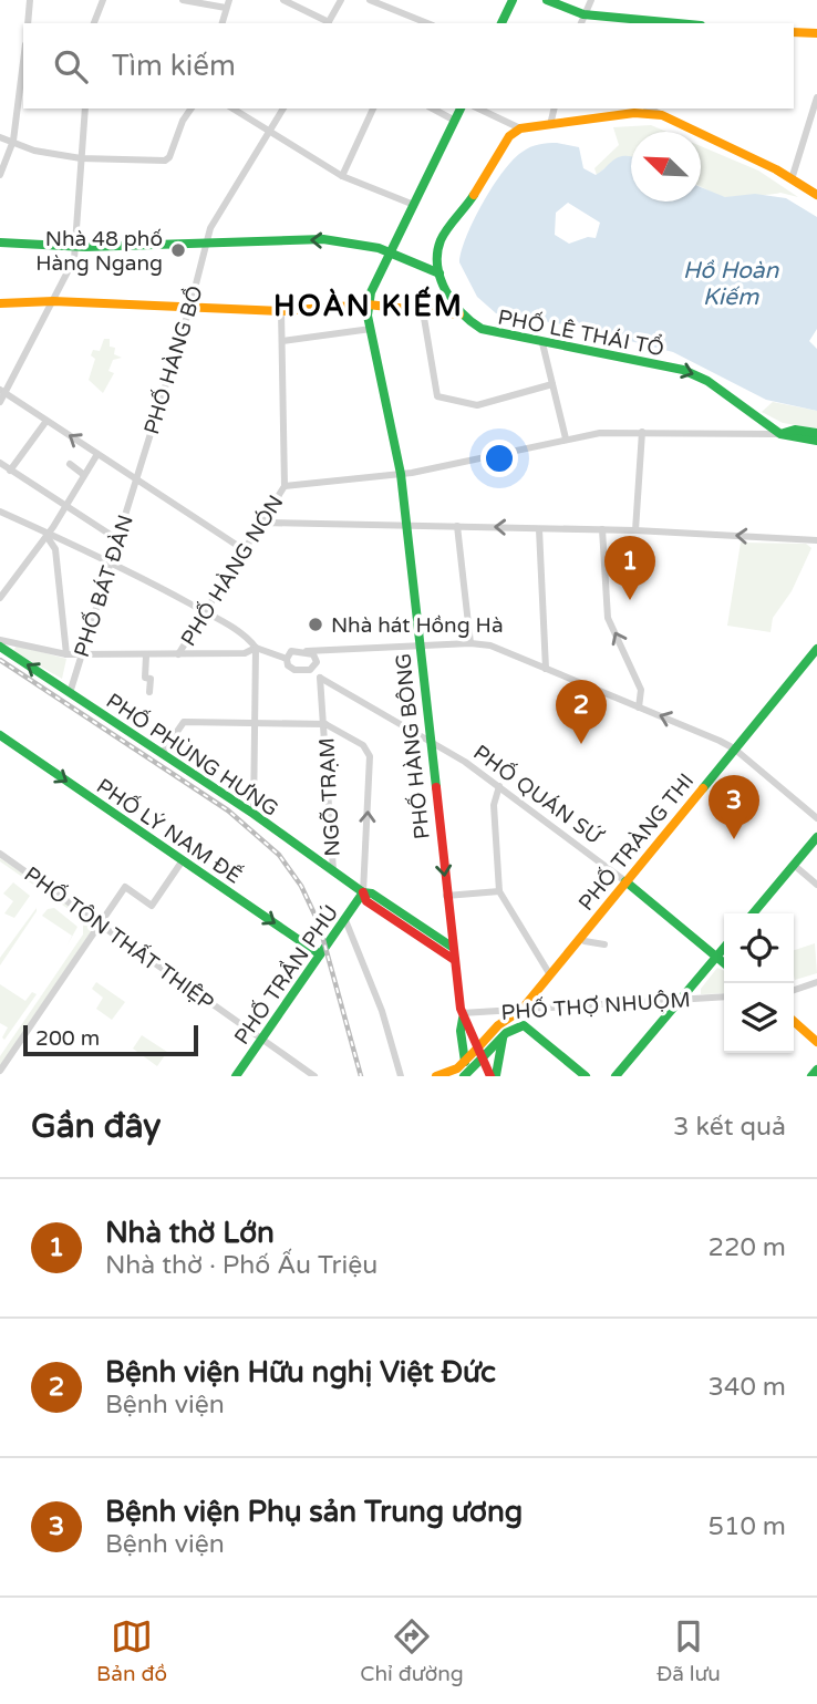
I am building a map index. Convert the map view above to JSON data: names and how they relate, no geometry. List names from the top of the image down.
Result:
{
  "streets": {
    "street": [
      "PHỐ LÊ THÁI TỔ",
      "PHỐ HÀNG BỒ",
      "PHỐ HÀNG NÓN",
      "PHỐ BÁT ĐÀN",
      "PHỐ HÀNG BÔNG",
      "PHỐ PHÙNG HƯNG",
      "PHỐ QUÁN SỨ",
      "NGÕ TRẠM",
      "PHỐ LÝ NAM ĐẾ",
      "PHỐ TRÀNG THI",
      "PHỐ TÔN THẤT THIỆP",
      "PHỐ TRẦN PHÚ",
      "PHỐ THỢ NHUỘM"
    ]
  },
  "crossings": [
    ["PHỐ HÀNG BỒ", "PHỐ BÁT ĐÀN"],
    ["PHỐ BÁT ĐÀN", "PHỐ PHÙNG HƯNG"],
    ["PHỐ HÀNG BÔNG", "PHỐ PHÙNG HƯNG"],
    ["PHỐ HÀNG BÔNG", "PHỐ QUÁN SỨ"],
    ["PHỐ HÀNG BÔNG", "PHỐ TRÀNG THI"],
    ["PHỐ HÀNG BÔNG", "PHỐ THỢ NHUỘM"],
    ["PHỐ PHÙNG HƯNG", "NGÕ TRẠM"],
    ["PHỐ PHÙNG HƯNG", "PHỐ TRẦN PHÚ"],
    ["PHỐ QUÁN SỨ", "NGÕ TRẠM"],
    ["PHỐ QUÁN SỨ", "PHỐ TRÀNG THI"],
    ["PHỐ LÝ NAM ĐẾ", "PHỐ TRẦN PHÚ"],
    ["PHỐ TRÀNG THI", "PHỐ THỢ NHUỘM"],
    ["PHỐ TÔN THẤT THIỆP", "PHỐ TRẦN PHÚ"]
  ],
  "one_way": ["PHỐ LÝ NAM ĐẾ"],
  "districts": ["HOÀN KIẾM"],
  "water": ["Hồ Hoàn Kiếm"],
  "places": ["Nhà 48 phố Hàng Ngang", "Nhà hát Hồng Hà"],
  "scale_bar": "200 m",
  "north": "top left",
  "page": {
    "search": "Tìm kiếm",
    "pins": ["1", "2", "3"],
    "scale": "200 m",
    "heading": ["Gần đây", "3 kết quả"],
    "list": [
      {
        "mark": "1",
        "name": "Nhà thờ Lớn",
        "note": "Nhà thờ · Phố Ấu Triệu",
        "value": "220 m"
      },
      {
        "mark": "2",
        "name": "Bệnh viện Hữu nghị Việt Đức",
        "note": "Bệnh viện",
        "value": "340 m"
      },
      {
        "mark": "3",
        "name": "Bệnh viện Phụ sản Trung ương",
        "note": "Bệnh viện",
        "value": "510 m"
      }
    ],
    "nav": ["Bản đồ", "Chỉ đường", "Đã lưu"]
  }
}
